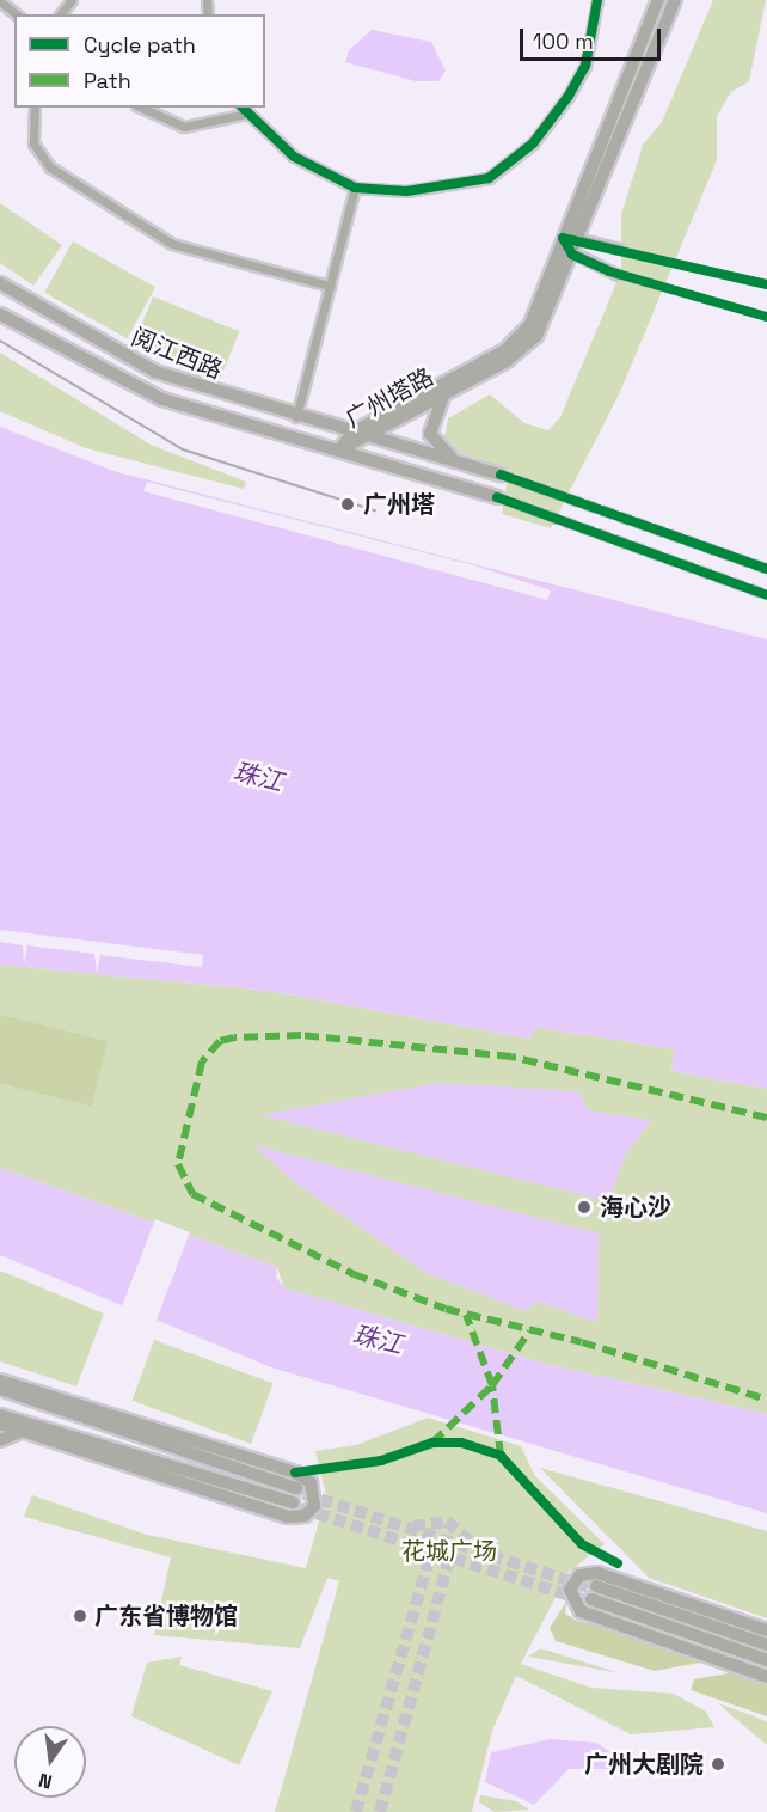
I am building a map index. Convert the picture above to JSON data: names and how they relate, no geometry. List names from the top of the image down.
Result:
{
  "streets": {
    "main road": ["阅江西路", "广州塔路"]
  },
  "crossings": [
    ["阅江西路", "广州塔路"]
  ],
  "water": ["珠江"],
  "parks": ["花城广场"],
  "places": [
    "广州塔",
    "海心沙",
    "广东省博物馆",
    "广州大剧院"
  ],
  "legend": ["Cycle path", "Path"],
  "scale_bar": "100 m",
  "north": "bottom"
}
